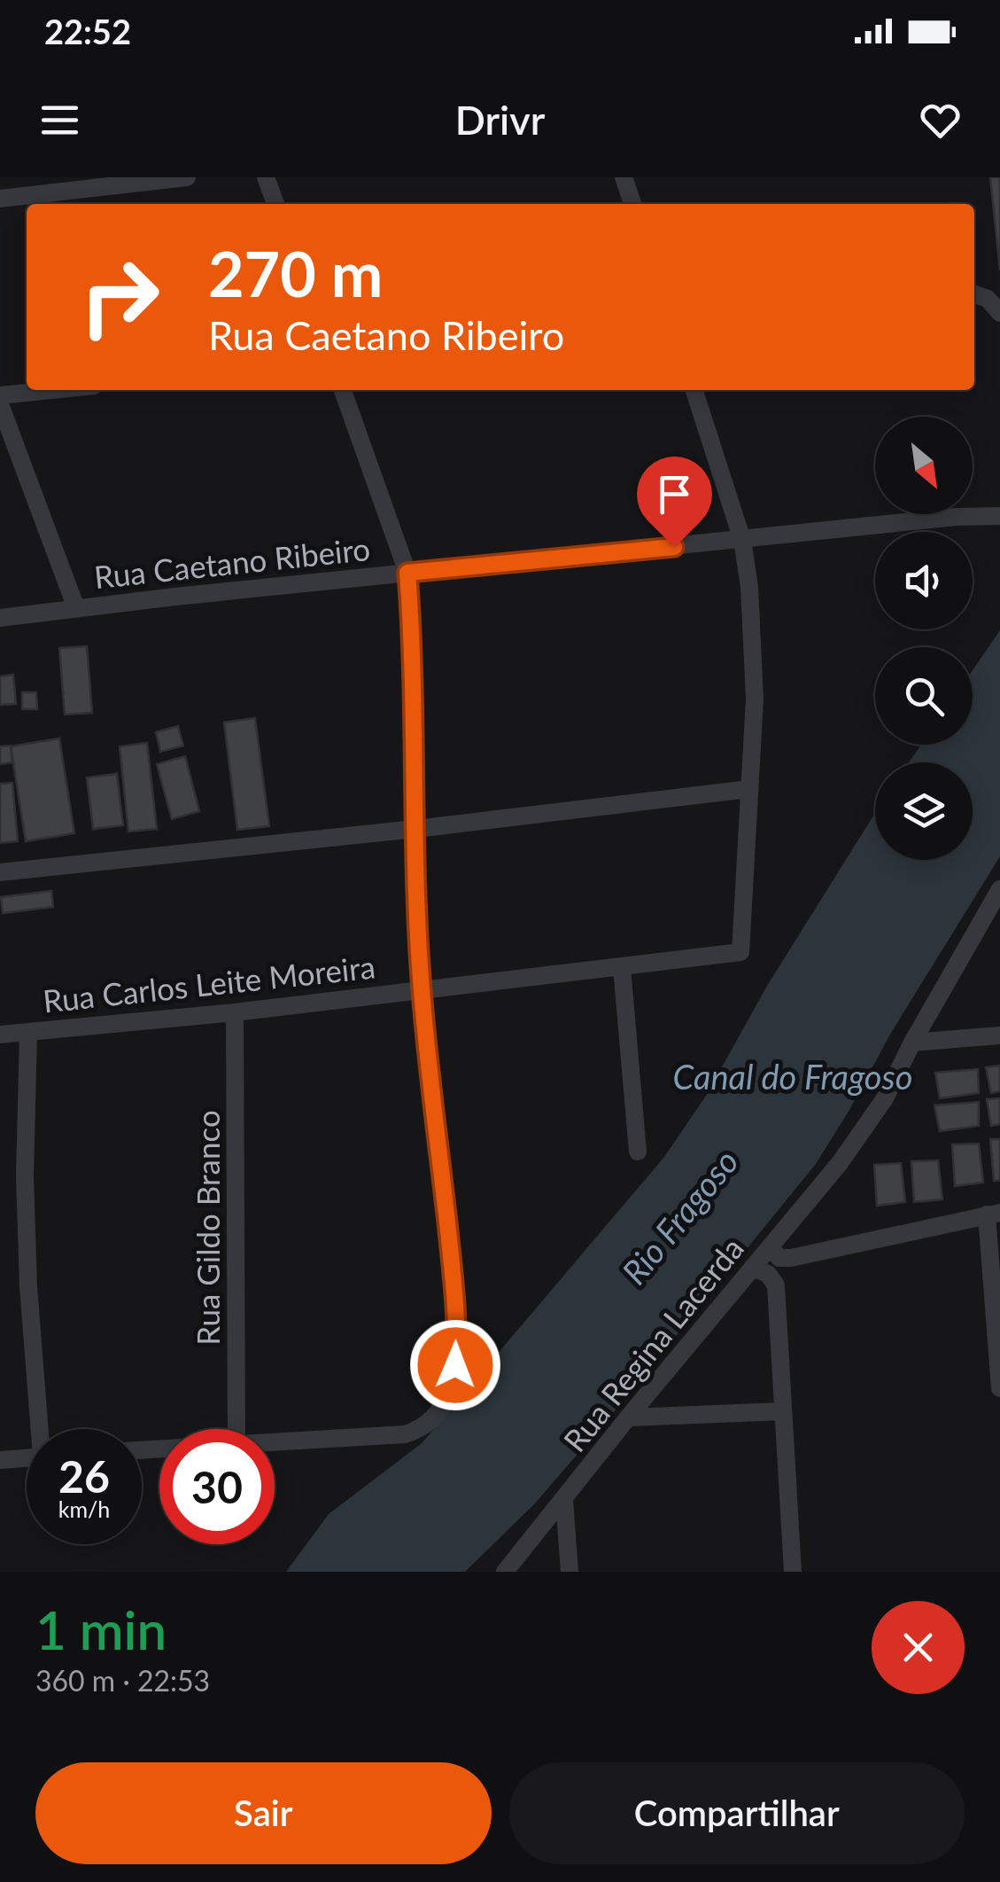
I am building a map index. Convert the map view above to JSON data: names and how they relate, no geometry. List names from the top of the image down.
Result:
{
  "streets": {
    "street": [
      "Rua Caetano Ribeiro",
      "Rua Carlos Leite Moreira",
      "Rua Gildo Branco",
      "Rua Regina Lacerda"
    ]
  },
  "crossings": [
    ["Rua Carlos Leite Moreira", "Rua Gildo Branco"]
  ],
  "water": ["Canal do Fragoso", "Rio Fragoso"],
  "north": "bottom right",
  "page": {
    "status": "22:52",
    "header": "Drivr",
    "turn": ["270 m", "Rua Caetano Ribeiro"],
    "speed": "26 km/h",
    "limit": "30",
    "heading": ["1 min", "360 m · 22:53"],
    "buttons": ["Sair", "Compartilhar"]
  }
}
